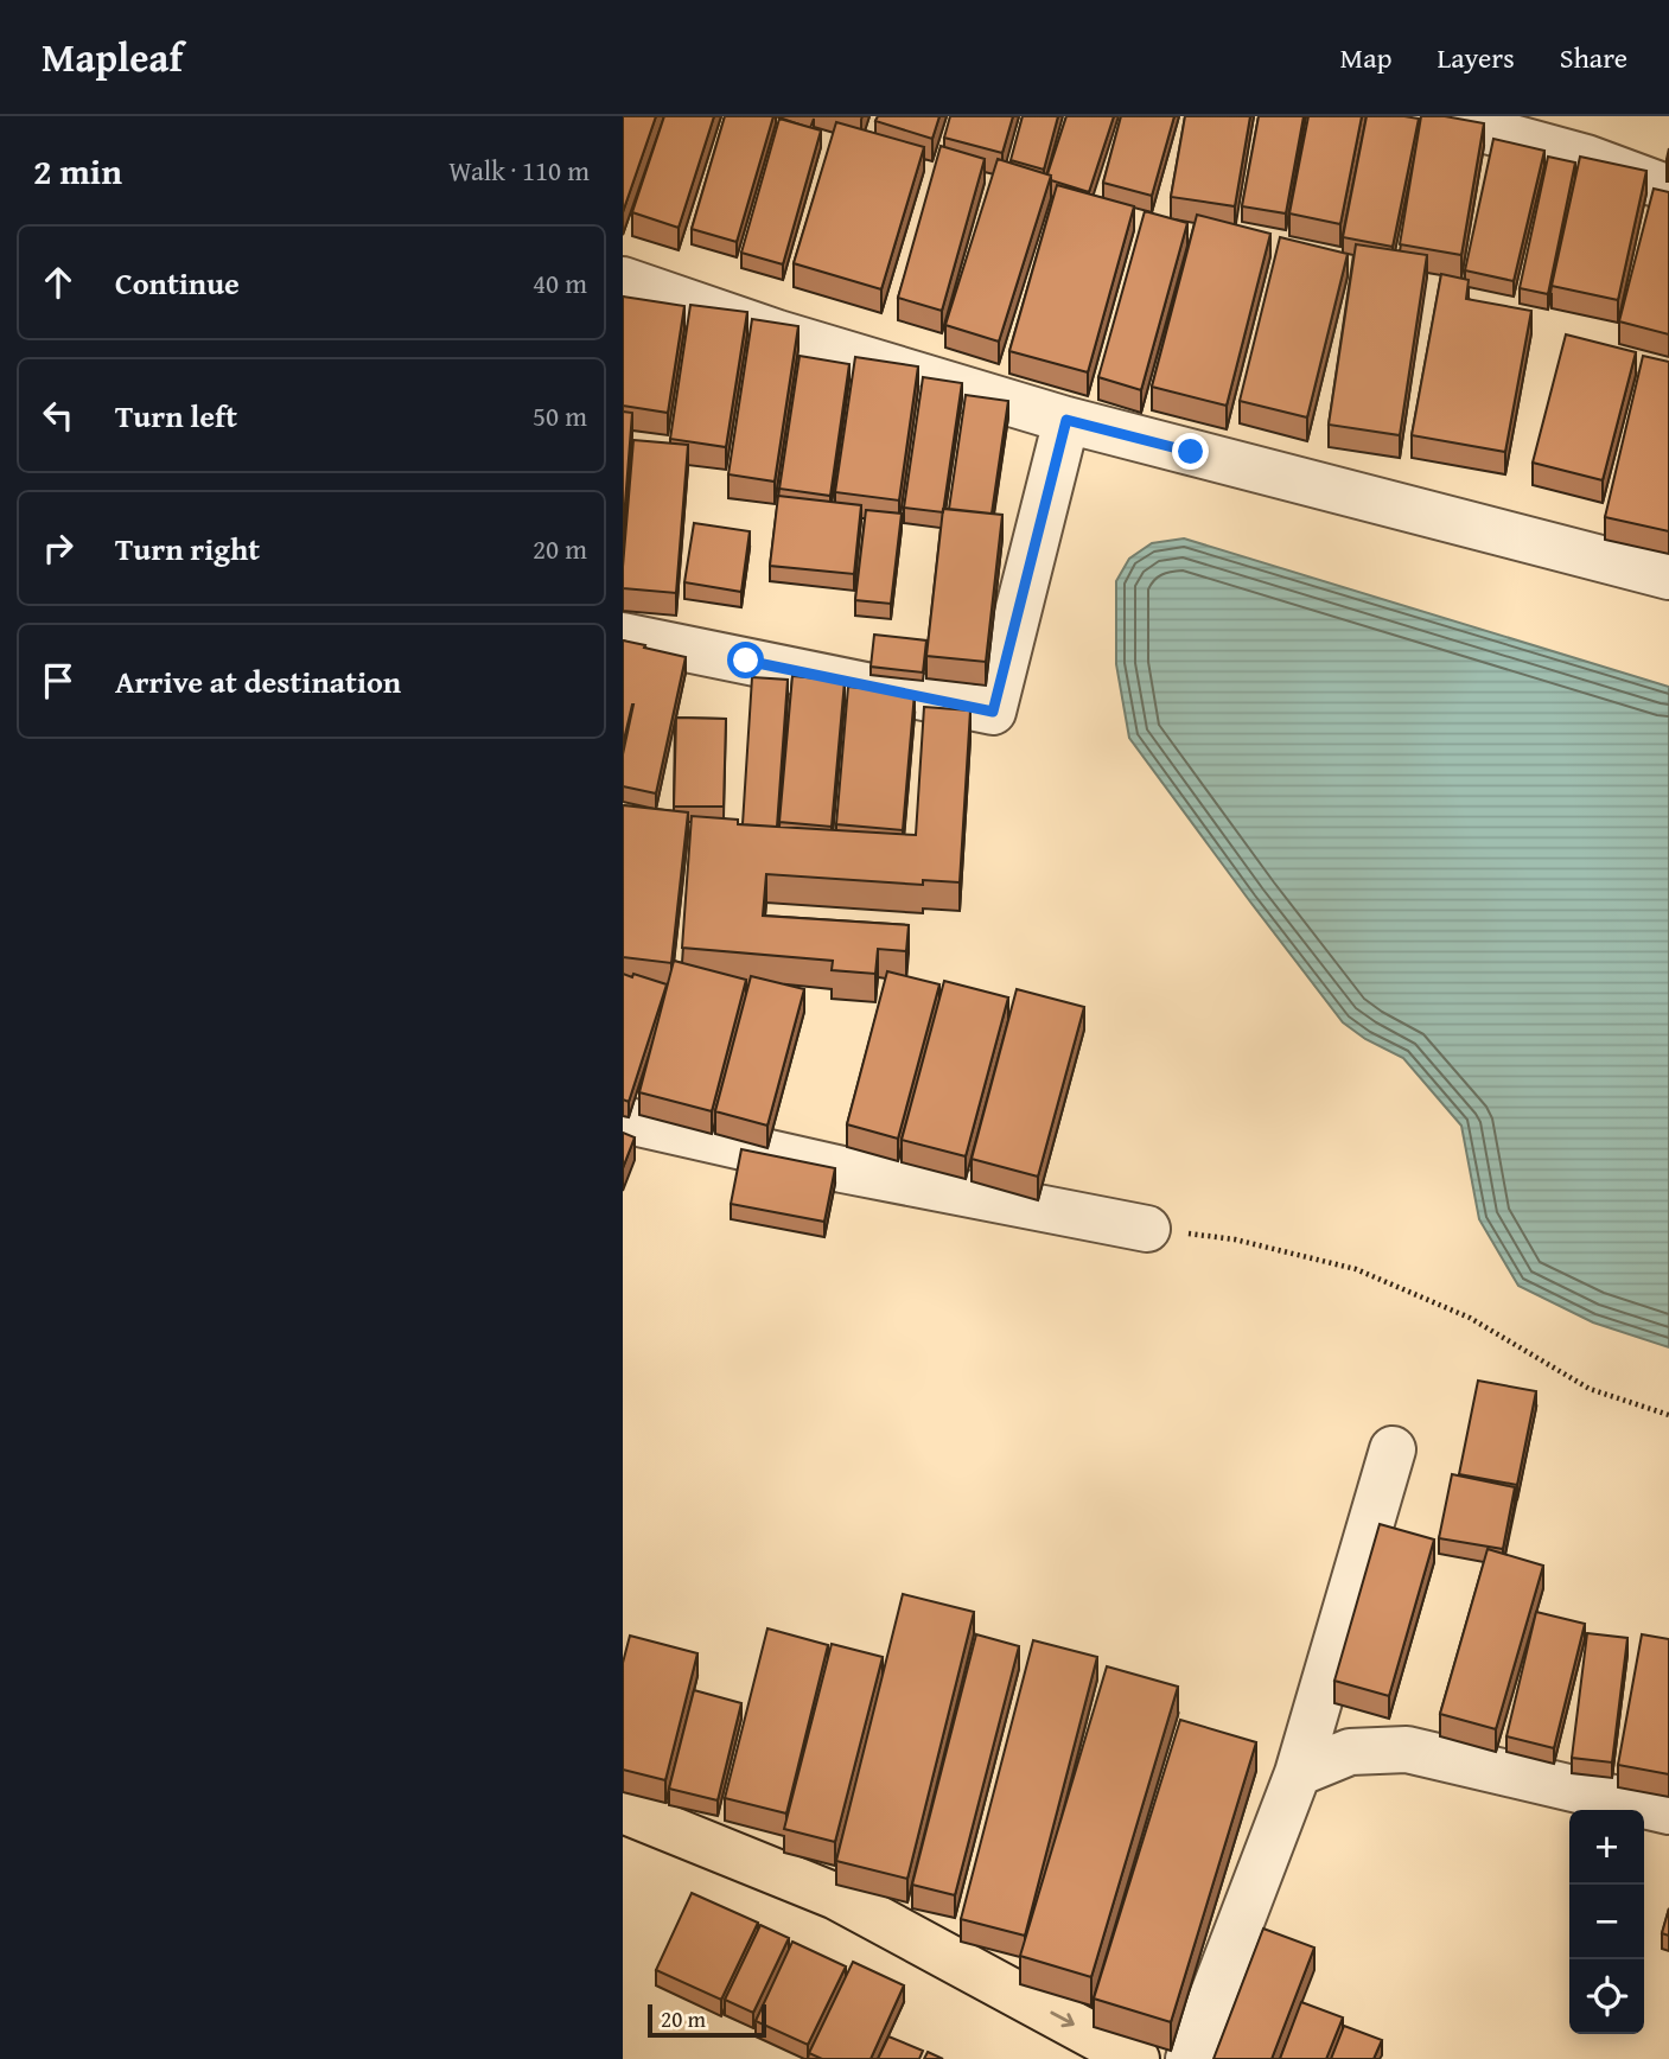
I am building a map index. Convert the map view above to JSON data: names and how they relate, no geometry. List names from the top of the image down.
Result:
{
  "scale_bar": "20 m",
  "page": {
    "header": "Mapleaf",
    "nav": ["Map", "Layers", "Share"],
    "heading": ["2 min", "Walk · 110 m"],
    "list": [
      ["Continue", "40 m"],
      ["Turn left", "50 m"],
      ["Turn right", "20 m"],
      "Arrive at destination"
    ],
    "map_buttons": ["+", "−"],
    "scale": "20 m"
  }
}
